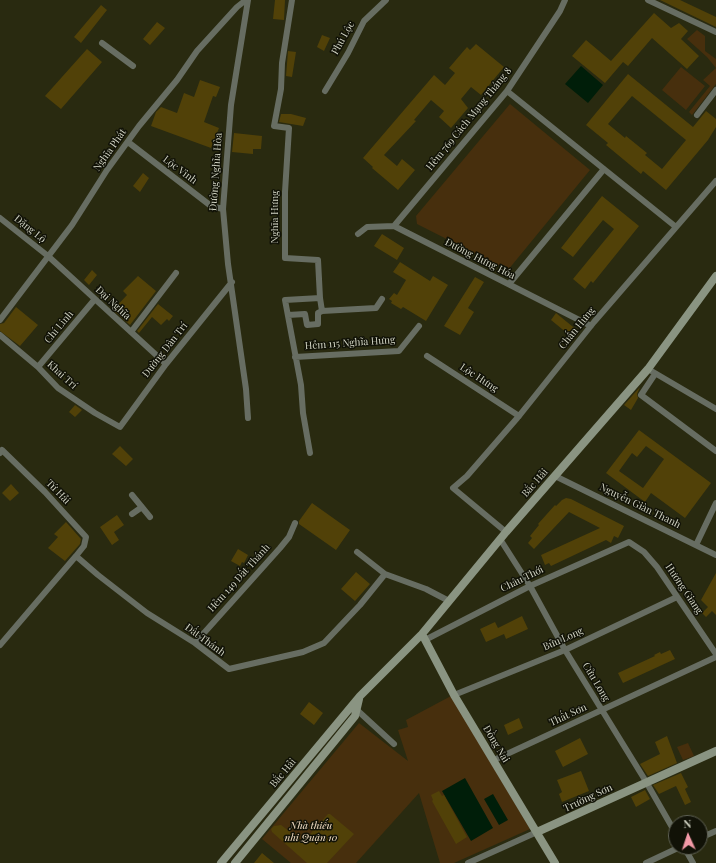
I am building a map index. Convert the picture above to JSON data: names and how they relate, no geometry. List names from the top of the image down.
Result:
{
  "streets": {
    "street": [
      "Phú Lộc",
      "Hẻm 769 Cách Mạng Tháng 8",
      "Nghĩa Phát",
      "Lộc Vinh",
      "Đường Nghĩa Hòa",
      "Nghĩa Hưng",
      "Đặng Lộ",
      "Đường Hưng Hóa",
      "Đại Nghĩa",
      "Chí Linh",
      "Chấn Hưng",
      "Hẻm 115 Nghĩa Hưng",
      "Đường Dân Trí",
      "Khai Trí",
      "Lộc Hưng",
      "Bắc Hải",
      "Tứ Hải",
      "Nguyễn Giàn Thanh",
      "Hẻm 149 Đất Thánh",
      "Châu Thới",
      "Hương Giang",
      "Bửu Long",
      "Đất Thánh",
      "Cửu Long",
      "Thất Sơn",
      "Đồng Nai",
      "Trường Sơn"
    ]
  },
  "crossings": [
    ["Hẻm 769 Cách Mạng Tháng 8", "Đường Hưng Hóa"],
    ["Nghĩa Phát", "Lộc Vinh"],
    ["Nghĩa Phát", "Đường Nghĩa Hòa"],
    ["Nghĩa Phát", "Đặng Lộ"],
    ["Nghĩa Phát", "Đại Nghĩa"],
    ["Lộc Vinh", "Đường Nghĩa Hòa"],
    ["Đường Nghĩa Hòa", "Đường Dân Trí"],
    ["Đặng Lộ", "Đại Nghĩa"],
    ["Đường Hưng Hóa", "Chấn Hưng"],
    ["Đại Nghĩa", "Chí Linh"],
    ["Đại Nghĩa", "Đường Dân Trí"],
    ["Chí Linh", "Khai Trí"],
    ["Chấn Hưng", "Lộc Hưng"],
    ["Chấn Hưng", "Bắc Hải"],
    ["Đường Dân Trí", "Khai Trí"],
    ["Bắc Hải", "Nguyễn Giàn Thanh"],
    ["Bắc Hải", "Châu Thới"],
    ["Bắc Hải", "Cửu Long"],
    ["Bắc Hải", "Đồng Nai"],
    ["Tứ Hải", "Đất Thánh"],
    ["Hẻm 149 Đất Thánh", "Đất Thánh"],
    ["Châu Thới", "Hương Giang"],
    ["Châu Thới", "Cửu Long"],
    ["Châu Thới", "Đồng Nai"],
    ["Hương Giang", "Bửu Long"],
    ["Bửu Long", "Cửu Long"],
    ["Bửu Long", "Đồng Nai"],
    ["Cửu Long", "Thất Sơn"],
    ["Cửu Long", "Trường Sơn"],
    ["Thất Sơn", "Đồng Nai"],
    ["Đồng Nai", "Trường Sơn"]
  ],
  "parks": ["Nhà thiếu nhi Quận 10"],
  "north": "top"
}
